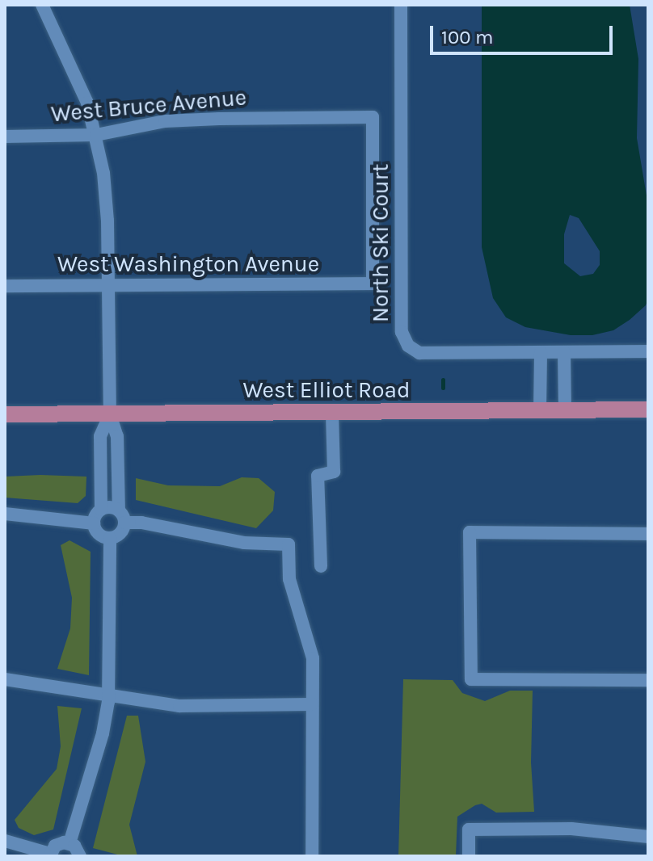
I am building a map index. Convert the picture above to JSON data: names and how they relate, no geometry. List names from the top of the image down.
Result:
{
  "streets": {
    "main road": ["West Elliot Road"],
    "street": ["West Bruce Avenue", "North Ski Court", "West Washington Avenue"]
  },
  "crossings": [
    ["West Bruce Avenue", "West Washington Avenue"]
  ],
  "scale_bar": "100 m"
}
